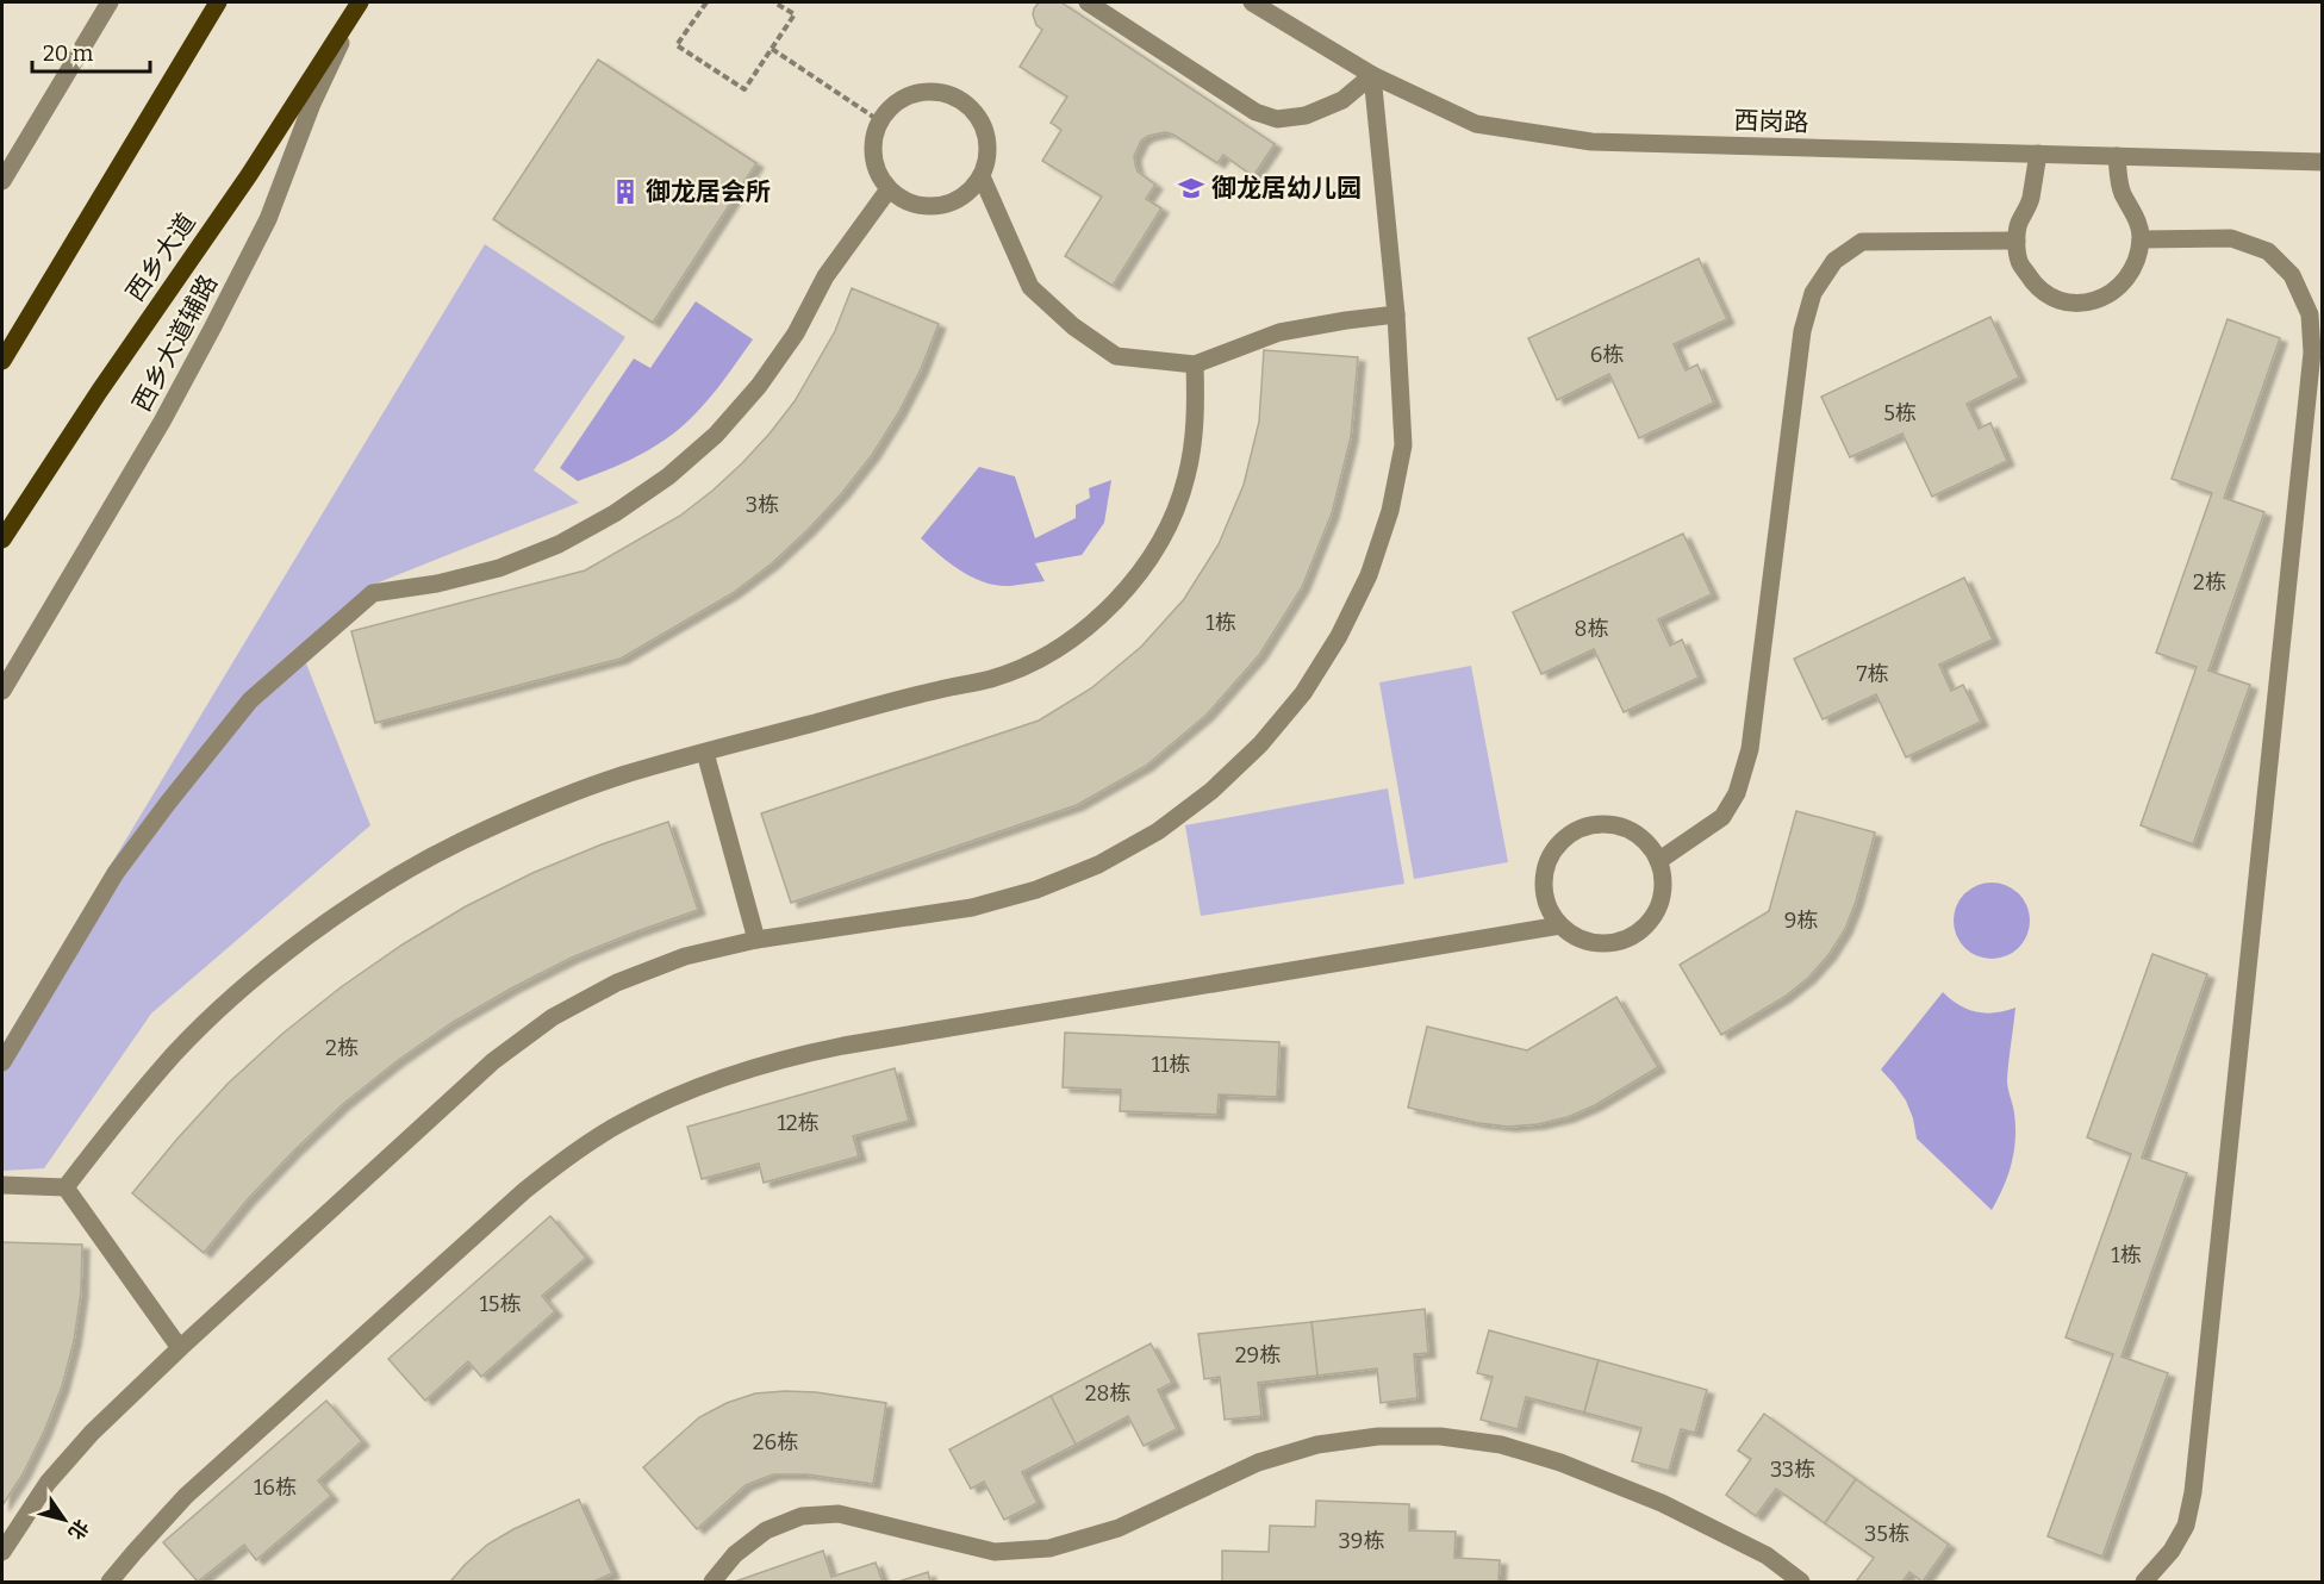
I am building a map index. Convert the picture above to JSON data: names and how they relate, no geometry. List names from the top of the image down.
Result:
{
  "streets": {
    "main road": ["西乡大道"],
    "street": ["西岗路", "西乡大道辅路"]
  },
  "crossings": [
    ["西乡大道", "西乡大道辅路"]
  ],
  "places": {
    "school or university": ["御龙居幼儿园"],
    "building": ["御龙居会所"]
  },
  "house_numbers": [
    "6栋",
    "5栋",
    "3栋",
    "2栋",
    "1栋",
    "8栋",
    "7栋",
    "9栋",
    "2栋",
    "11栋",
    "12栋",
    "1栋",
    "15栋",
    "29栋",
    "28栋",
    "26栋",
    "33栋",
    "16栋",
    "35栋",
    "39栋"
  ],
  "scale_bar": "20 m",
  "north": "bottom right"
}
